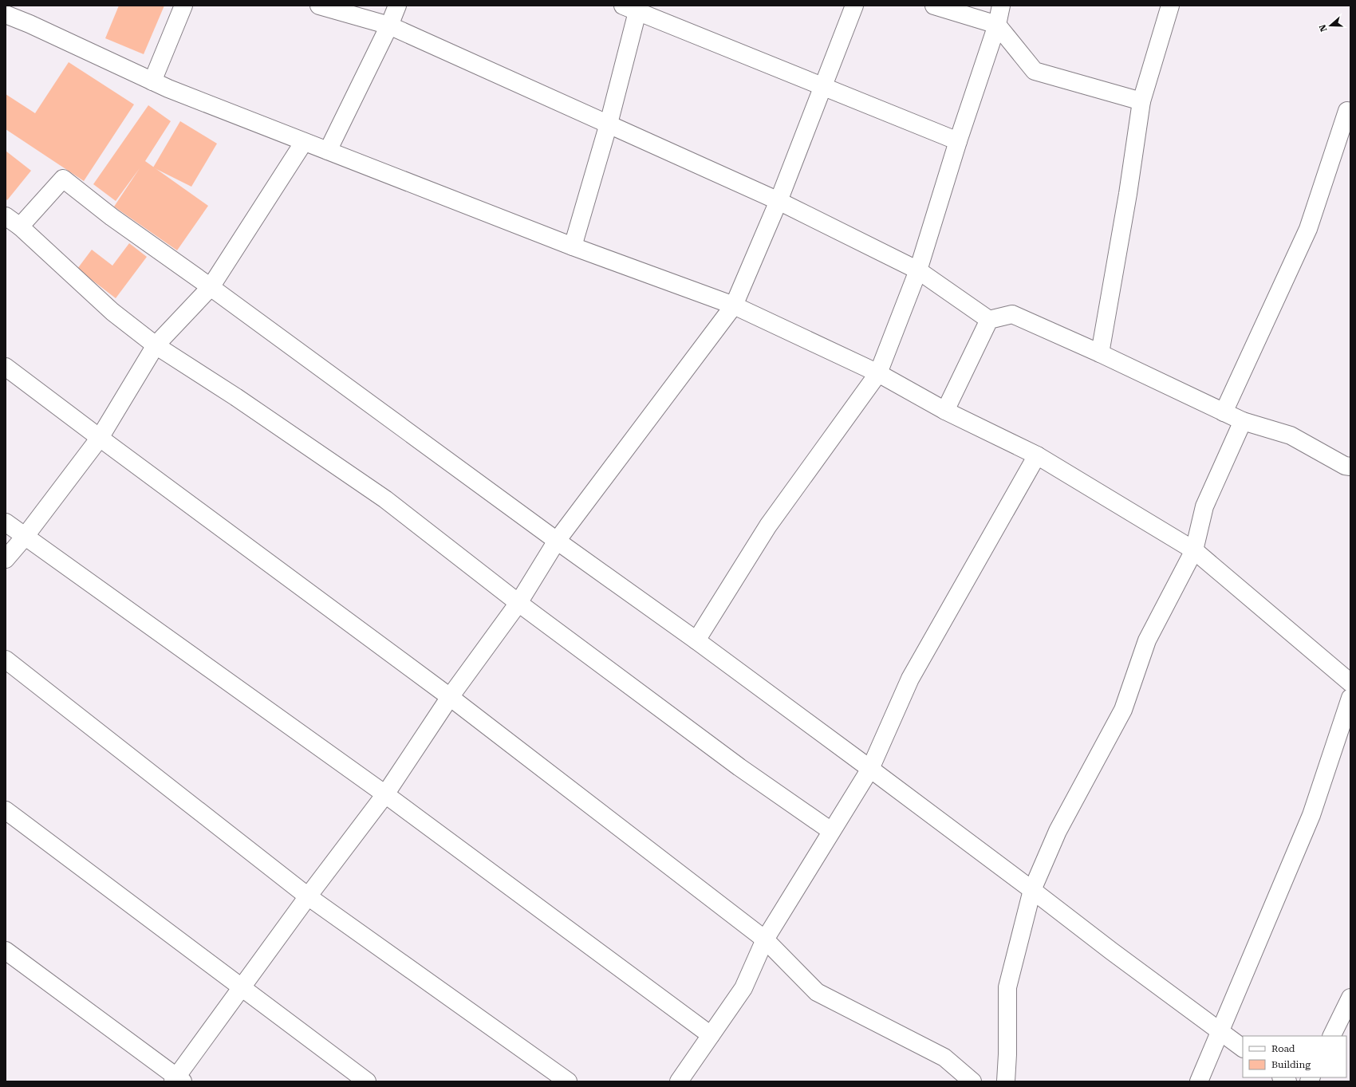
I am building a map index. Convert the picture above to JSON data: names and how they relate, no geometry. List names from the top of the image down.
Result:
{
  "legend": ["Road", "Building"],
  "north": "left"
}
